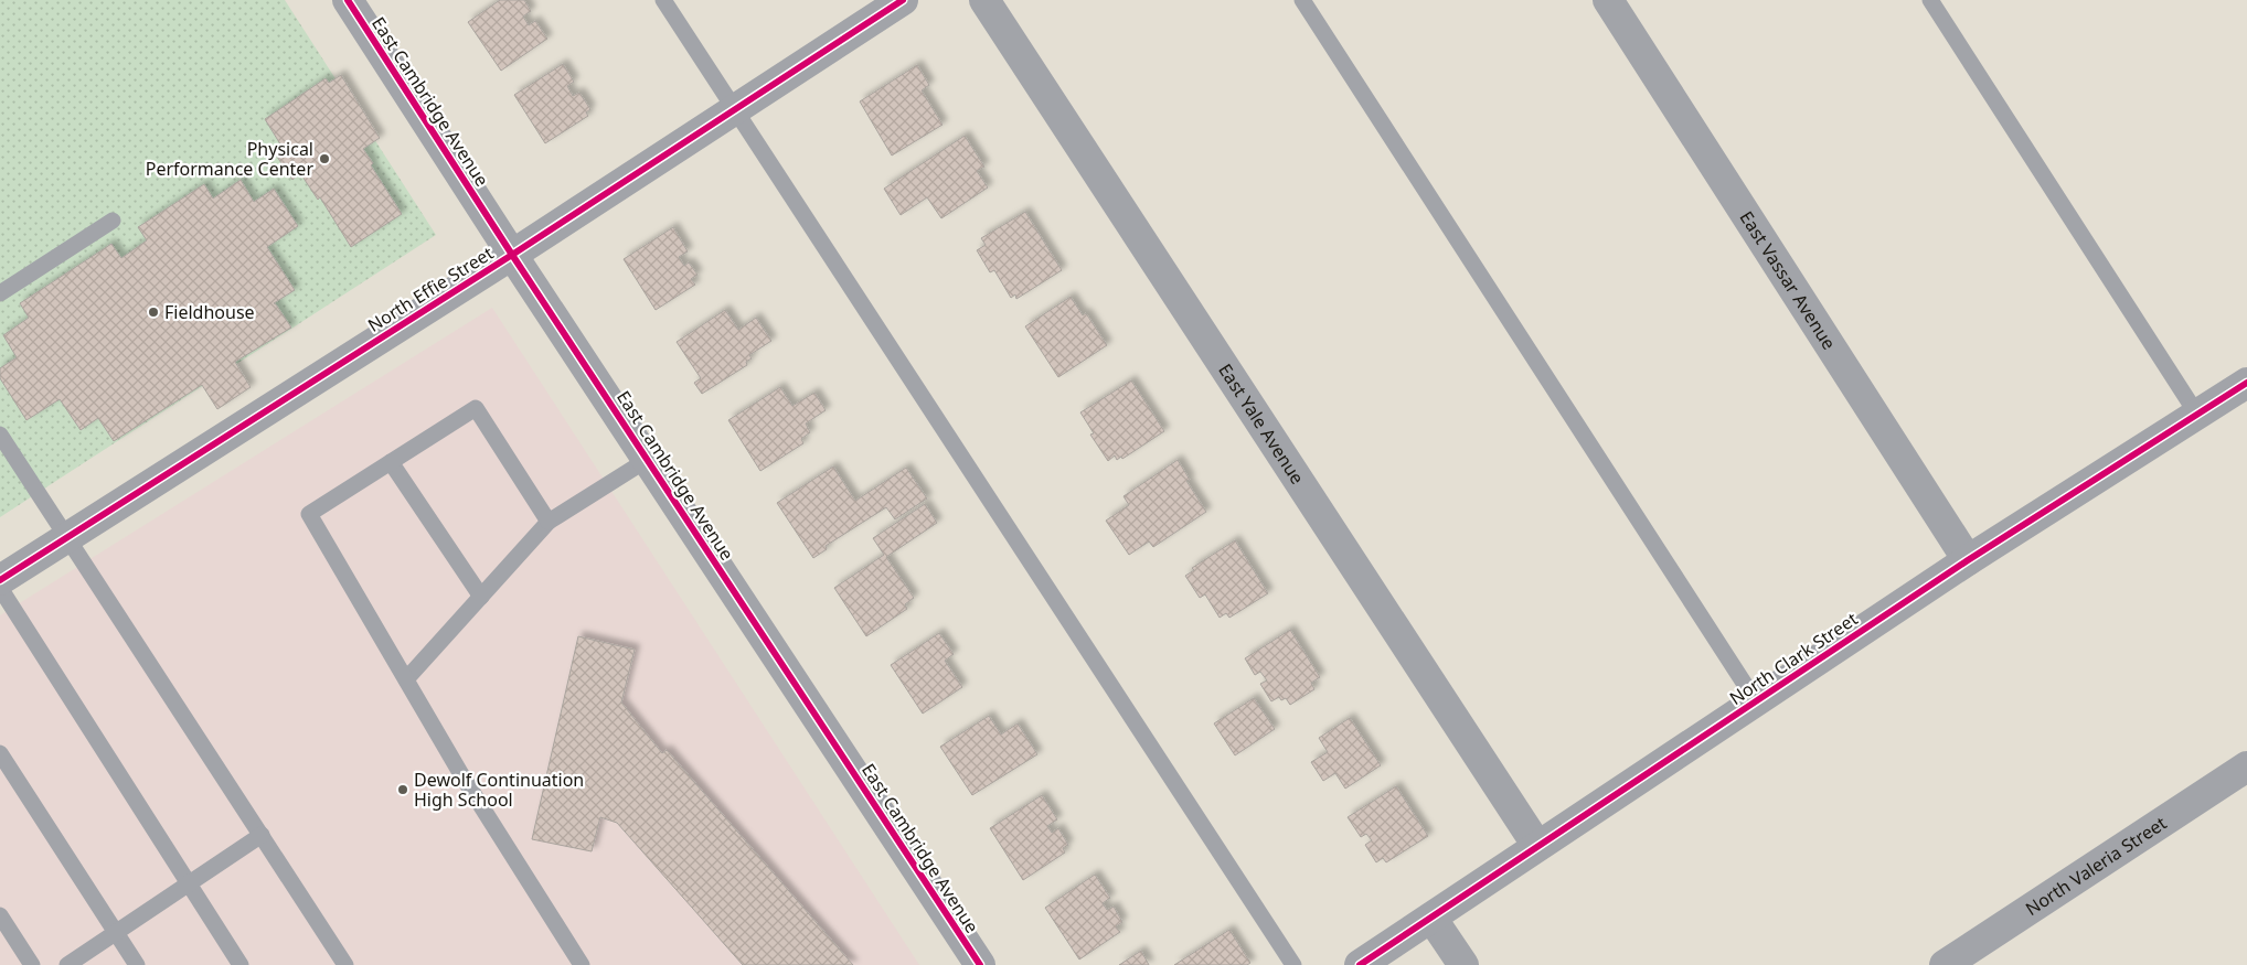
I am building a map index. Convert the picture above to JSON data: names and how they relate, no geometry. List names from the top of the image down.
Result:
{
  "streets": {
    "street": [
      "East Cambridge Avenue",
      "East Vassar Avenue",
      "North Effie Street",
      "East Yale Avenue",
      "North Clark Street",
      "North Valeria Street"
    ]
  },
  "crossings": [
    ["East Cambridge Avenue", "North Effie Street"],
    ["East Vassar Avenue", "North Clark Street"],
    ["East Yale Avenue", "North Clark Street"]
  ],
  "places": ["Physical Performance Center", "Fieldhouse", "Dewolf Continuation High School"]
}
